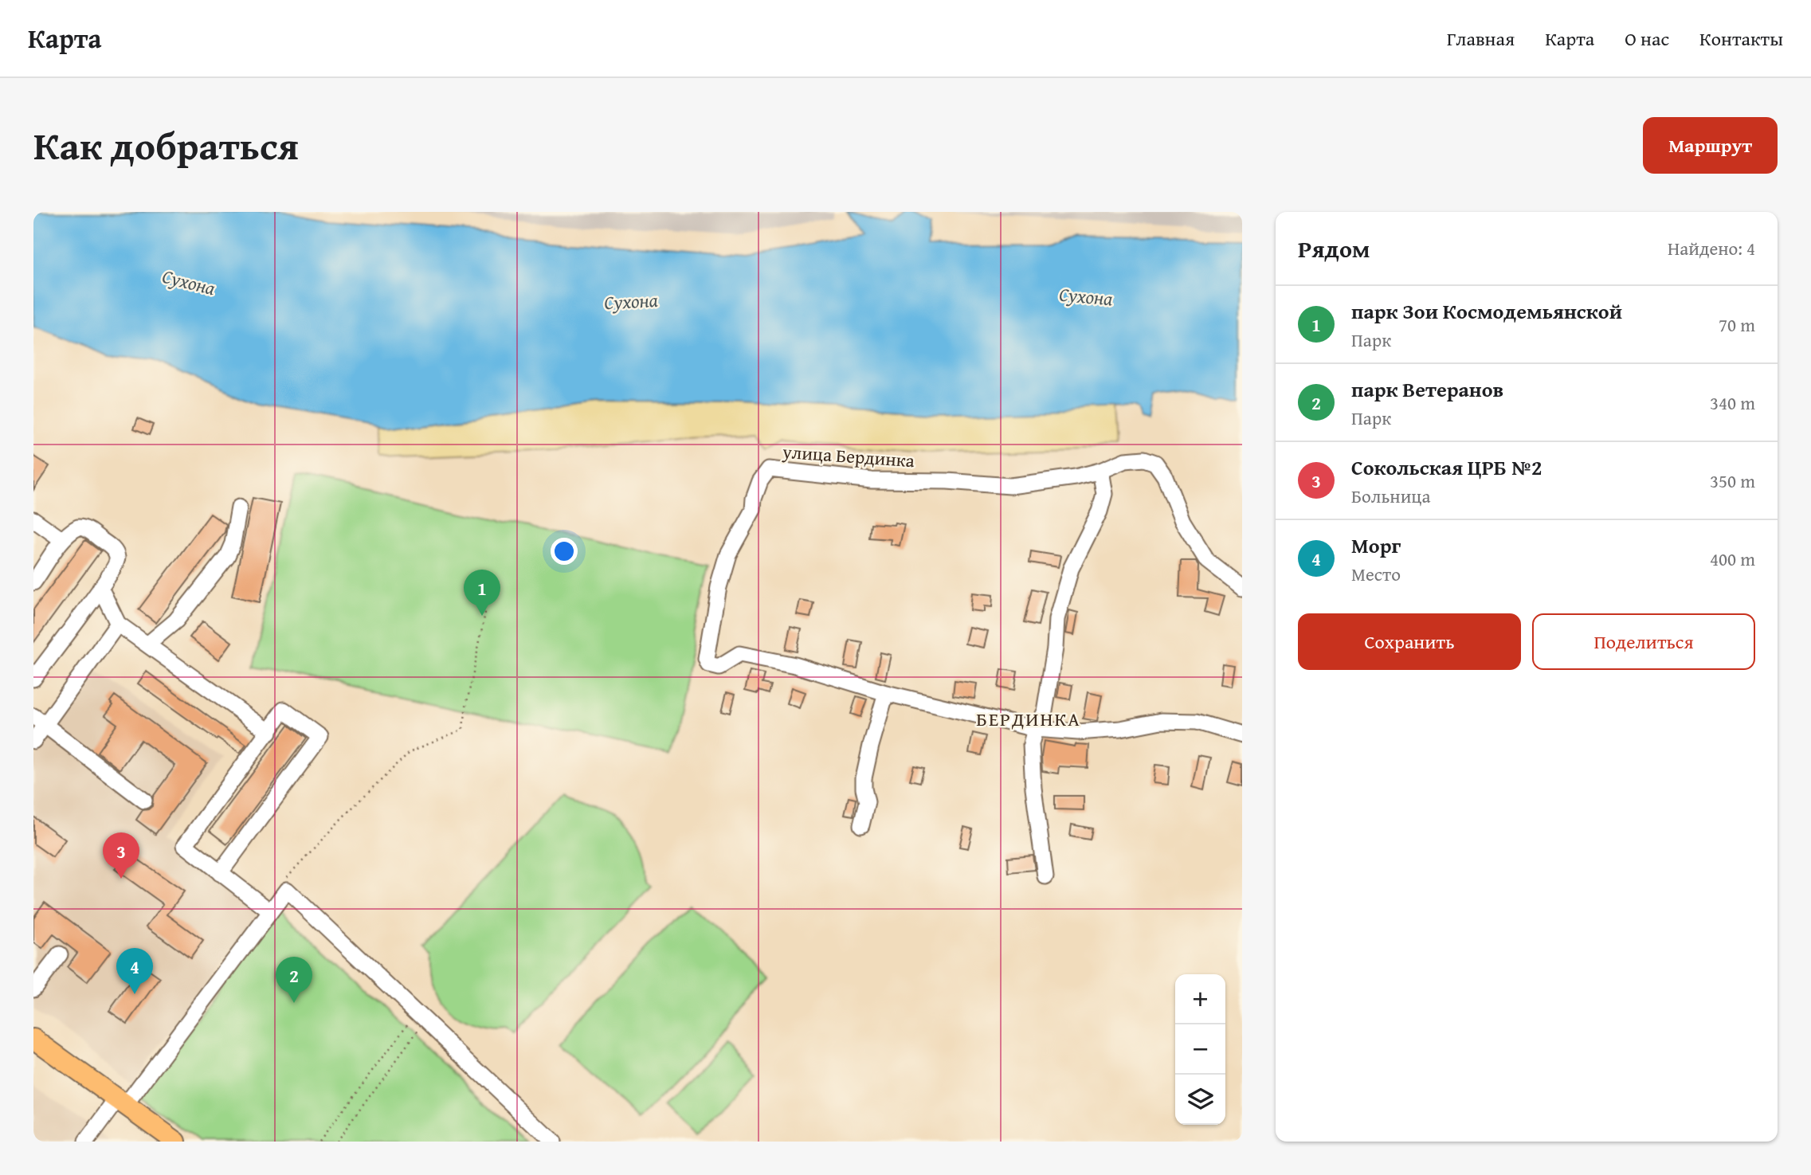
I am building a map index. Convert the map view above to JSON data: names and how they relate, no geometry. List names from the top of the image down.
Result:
{
  "streets": {
    "street": ["улица Бердинка"]
  },
  "districts": ["БЕРДИНКА"],
  "water": ["Сухона"],
  "page": {
    "header": "Карта",
    "nav": [
      "Главная",
      "Карта",
      "О нас",
      "Контакты"
    ],
    "title": "Как добраться",
    "buttons": [
      "Маршрут",
      ["Сохранить", "Поделиться"]
    ],
    "heading": ["Рядом", "Найдено: 4"],
    "list": [
      {
        "mark": "1",
        "name": "парк Зои Космодемьянской",
        "note": "Парк",
        "value": "70 m"
      },
      {
        "mark": "2",
        "name": "парк Ветеранов",
        "note": "Парк",
        "value": "340 m"
      },
      {
        "mark": "3",
        "name": "Сокольская ЦРБ №2",
        "note": "Больница",
        "value": "350 m"
      },
      {
        "mark": "4",
        "name": "Морг",
        "note": "Место",
        "value": "400 m"
      }
    ],
    "pins": [
      "1",
      "3",
      "4",
      "2"
    ],
    "map_buttons": ["+", "−"]
  }
}
